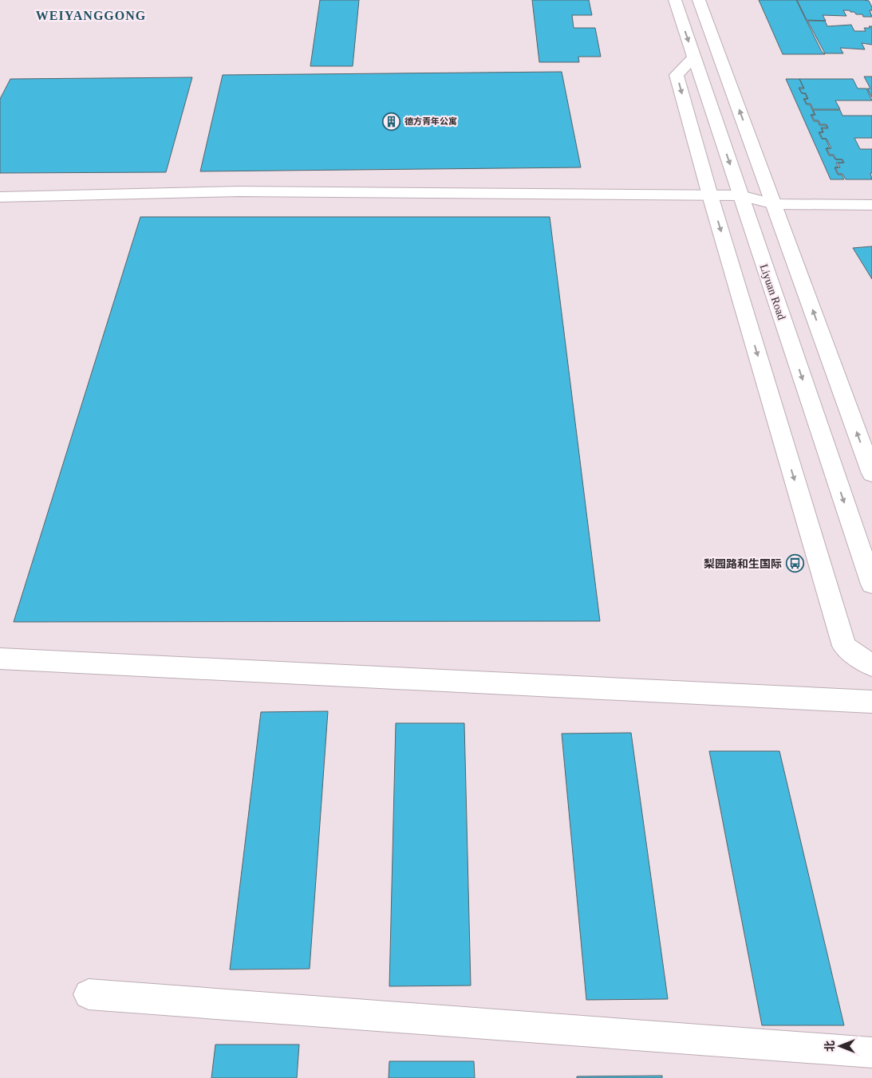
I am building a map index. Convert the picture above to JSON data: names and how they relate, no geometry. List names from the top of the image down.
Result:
{
  "streets": {
    "main road": ["Liyuan Road"]
  },
  "districts": ["WEIYANGGONG"],
  "places": {
    "building": ["德方青年公寓"],
    "bus stop": ["梨园路和生国际"]
  },
  "north": "left"
}
